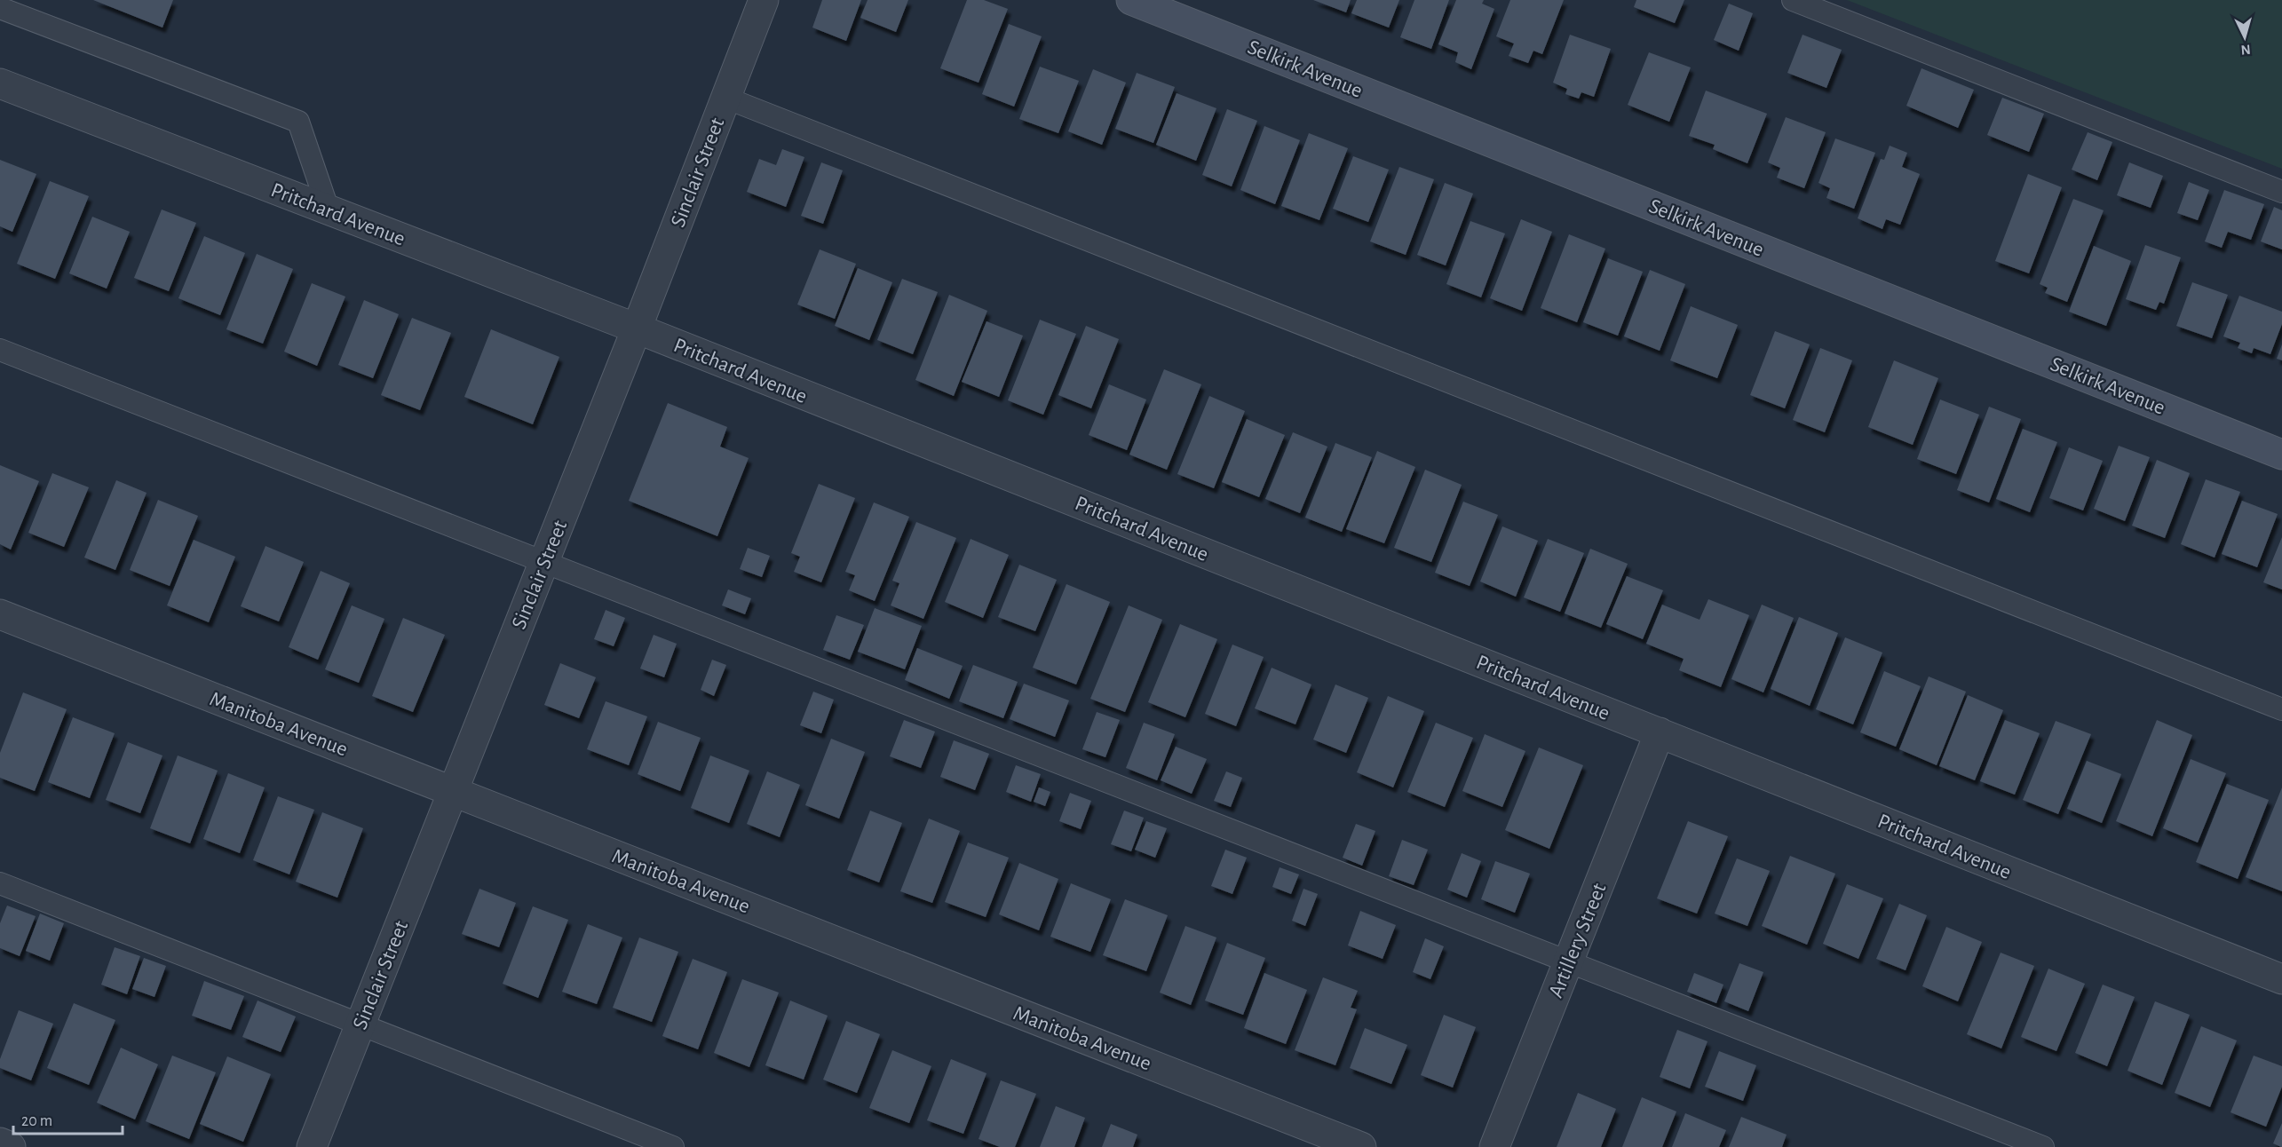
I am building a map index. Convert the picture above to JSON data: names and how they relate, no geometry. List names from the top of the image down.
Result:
{
  "streets": {
    "main road": ["Selkirk Avenue"],
    "street": [
      "Sinclair Street",
      "Pritchard Avenue",
      "Manitoba Avenue",
      "Artillery Street"
    ]
  },
  "crossings": [
    ["Sinclair Street", "Pritchard Avenue"],
    ["Sinclair Street", "Manitoba Avenue"],
    ["Pritchard Avenue", "Artillery Street"]
  ],
  "scale_bar": "20 m",
  "north": "bottom"
}
